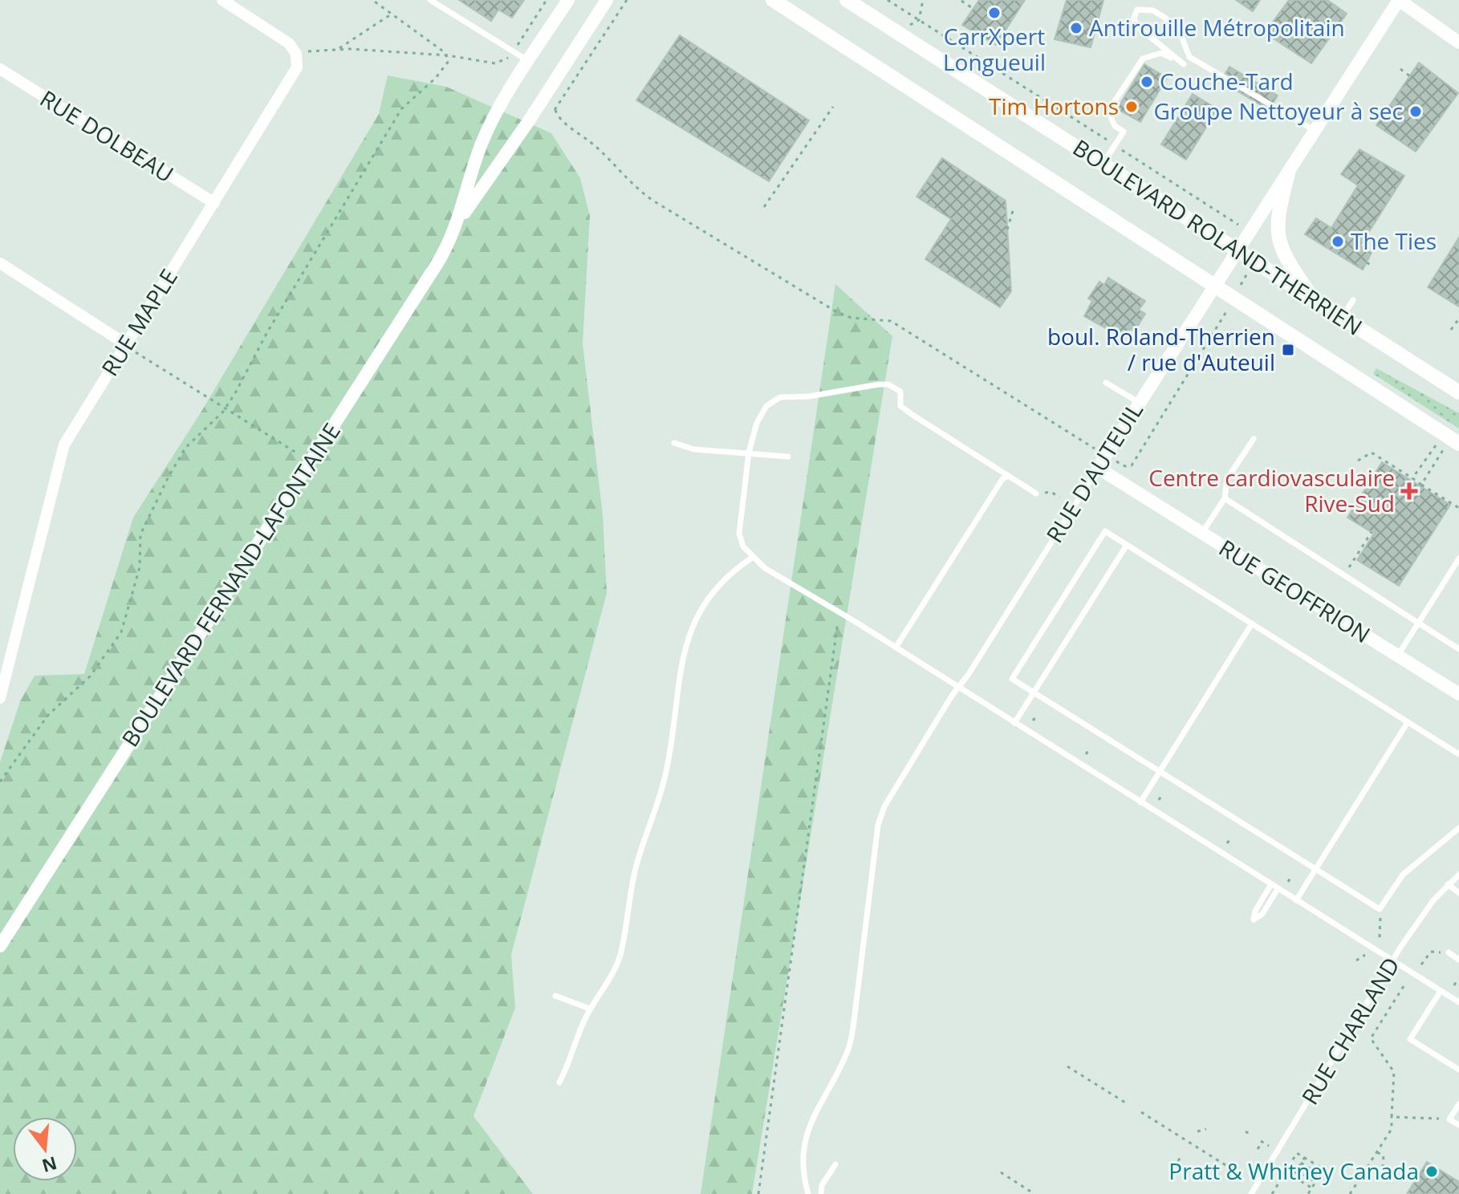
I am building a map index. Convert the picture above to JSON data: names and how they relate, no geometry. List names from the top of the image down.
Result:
{
  "streets": {
    "main road": ["BOULEVARD ROLAND-THERRIEN"],
    "street": [
      "RUE DOLBEAU",
      "RUE MAPLE",
      "RUE D'AUTEUIL",
      "BOULEVARD FERNAND-LAFONTAINE",
      "RUE GEOFFRION"
    ],
    "lane": ["RUE CHARLAND"]
  },
  "crossings": [
    ["RUE DOLBEAU", "RUE MAPLE"],
    ["BOULEVARD ROLAND-THERRIEN", "RUE D'AUTEUIL"],
    ["RUE D'AUTEUIL", "RUE GEOFFRION"]
  ],
  "places": {
    "other": [
      "CarrXpert Longueuil",
      "Antirouille Métropolitain",
      "Couche-Tard",
      "Tim Hortons",
      "Groupe Nettoyeur à sec",
      "The Ties",
      "Pratt & Whitney Canada"
    ],
    "transit": ["boul. Roland-Therrien / rue d'Auteuil"],
    "health": ["Centre cardiovasculaire Rive-Sud"]
  },
  "north": "bottom"
}
